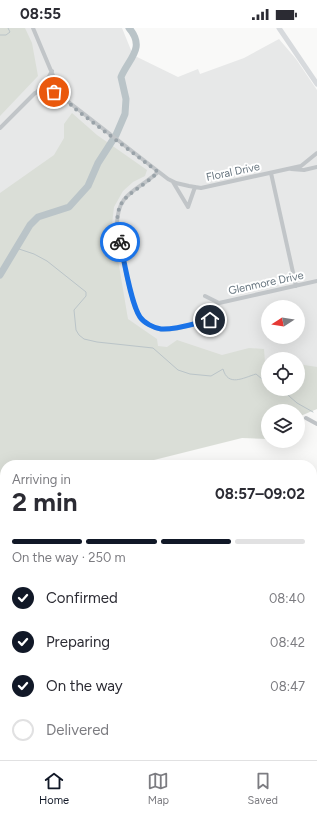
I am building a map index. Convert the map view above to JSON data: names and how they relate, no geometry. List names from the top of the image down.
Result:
{
  "streets": {
    "street": ["Floral Drive", "Glenmore Drive"]
  },
  "north": "left",
  "page": {
    "status": "08:55",
    "heading": ["2 min", "Arriving in", "08:57–09:02"],
    "bar": "On the way · 250 m",
    "list": [
      ["Confirmed", "08:40"],
      ["Preparing", "08:42"],
      ["On the way", "08:47"],
      "Delivered"
    ],
    "tabs": ["Home", "Map", "Saved"]
  }
}
